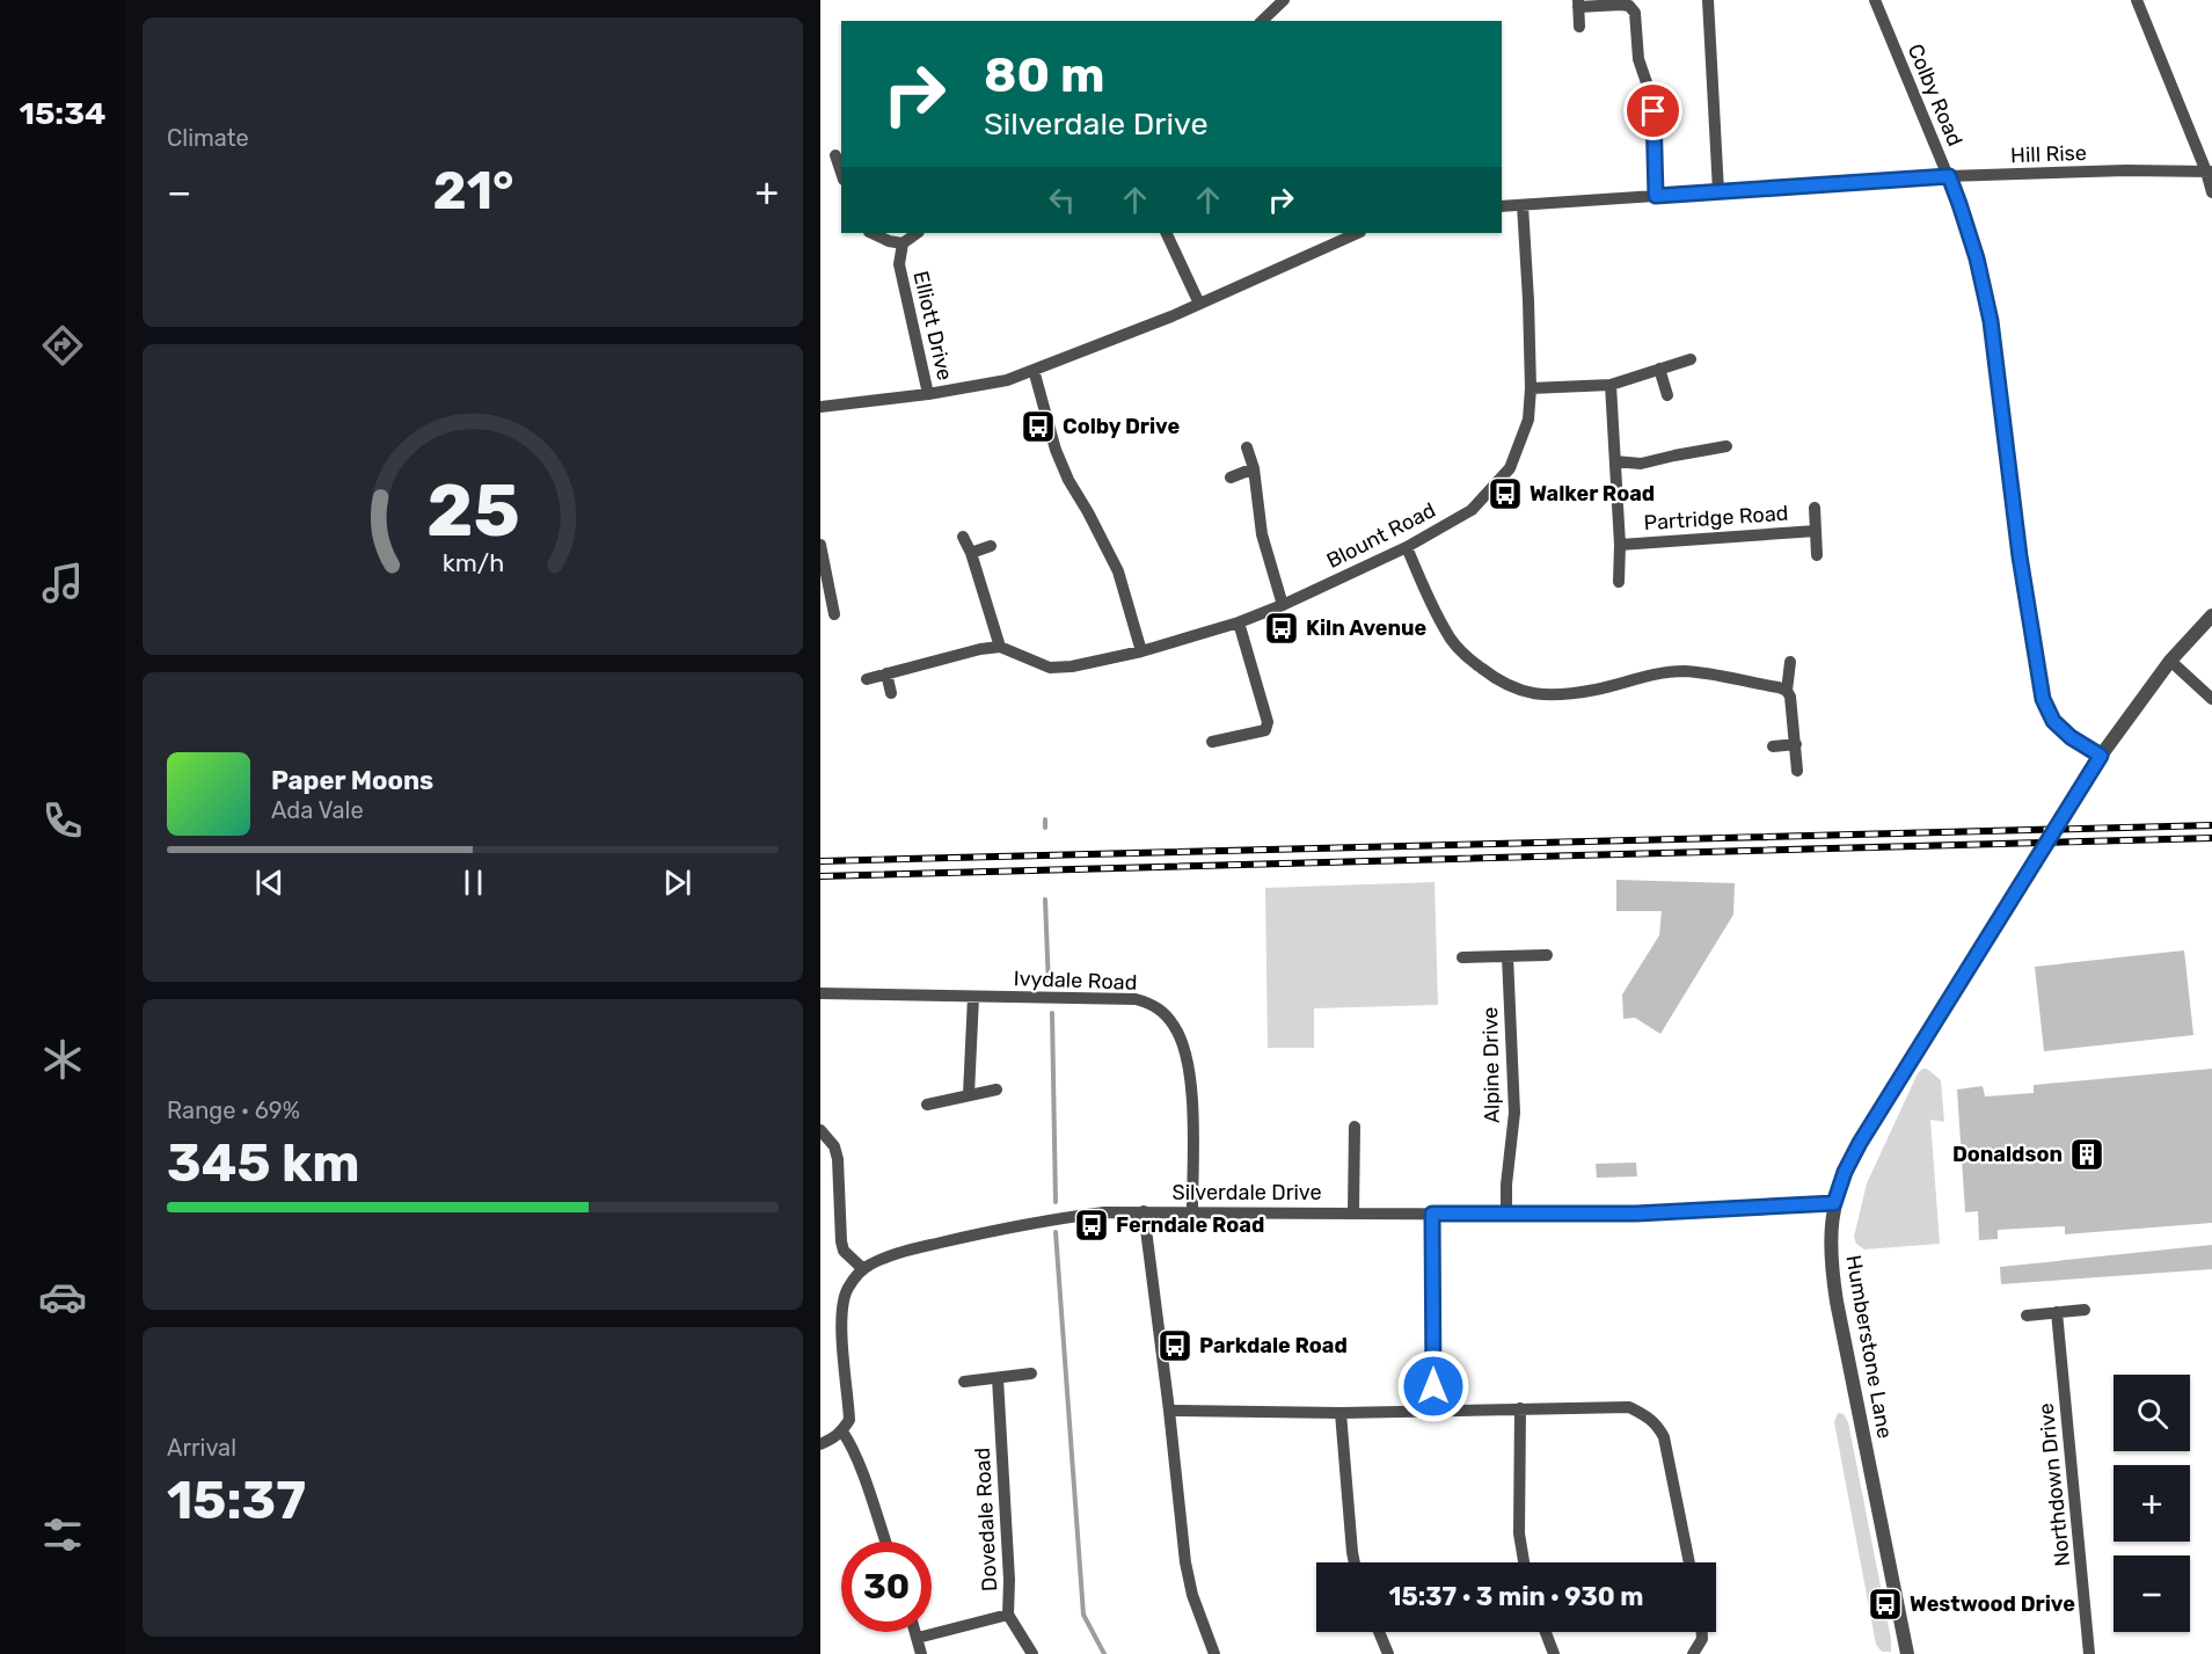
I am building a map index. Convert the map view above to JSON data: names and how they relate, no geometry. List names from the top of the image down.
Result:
{
  "streets": {
    "street": [
      "Colby Road",
      "Hill Rise",
      "Elliott Drive",
      "Partridge Road",
      "Blount Road",
      "Ivydale Road",
      "Alpine Drive",
      "Silverdale Drive",
      "Humberstone Lane",
      "Northdown Drive",
      "Dovedale Road"
    ]
  },
  "crossings": [
    ["Colby Road", "Hill Rise"],
    ["Colby Road", "Humberstone Lane"],
    ["Ivydale Road", "Silverdale Drive"],
    ["Alpine Drive", "Silverdale Drive"],
    ["Silverdale Drive", "Humberstone Lane"]
  ],
  "places": {
    "bus stop": [
      "Colby Drive",
      "Walker Road",
      "Kiln Avenue",
      "Ferndale Road",
      "Parkdale Road",
      "Westwood Drive"
    ],
    "building": ["Donaldson"]
  },
  "page": {
    "tabs": "15:34",
    "tile": [
      "Climate",
      ["Range · 69%", "345 km"],
      ["Arrival", "15:37"]
    ],
    "turn": ["80 m", "Silverdale Drive"],
    "heat": ["−", "21°", "+"],
    "song": ["Paper Moons", "Ada Vale"],
    "map_buttons": ["+", "−"],
    "limit": "30",
    "trip": "15:37 · 3 min · 930 m",
    "gauge": ["25", "km/h"]
  }
}
